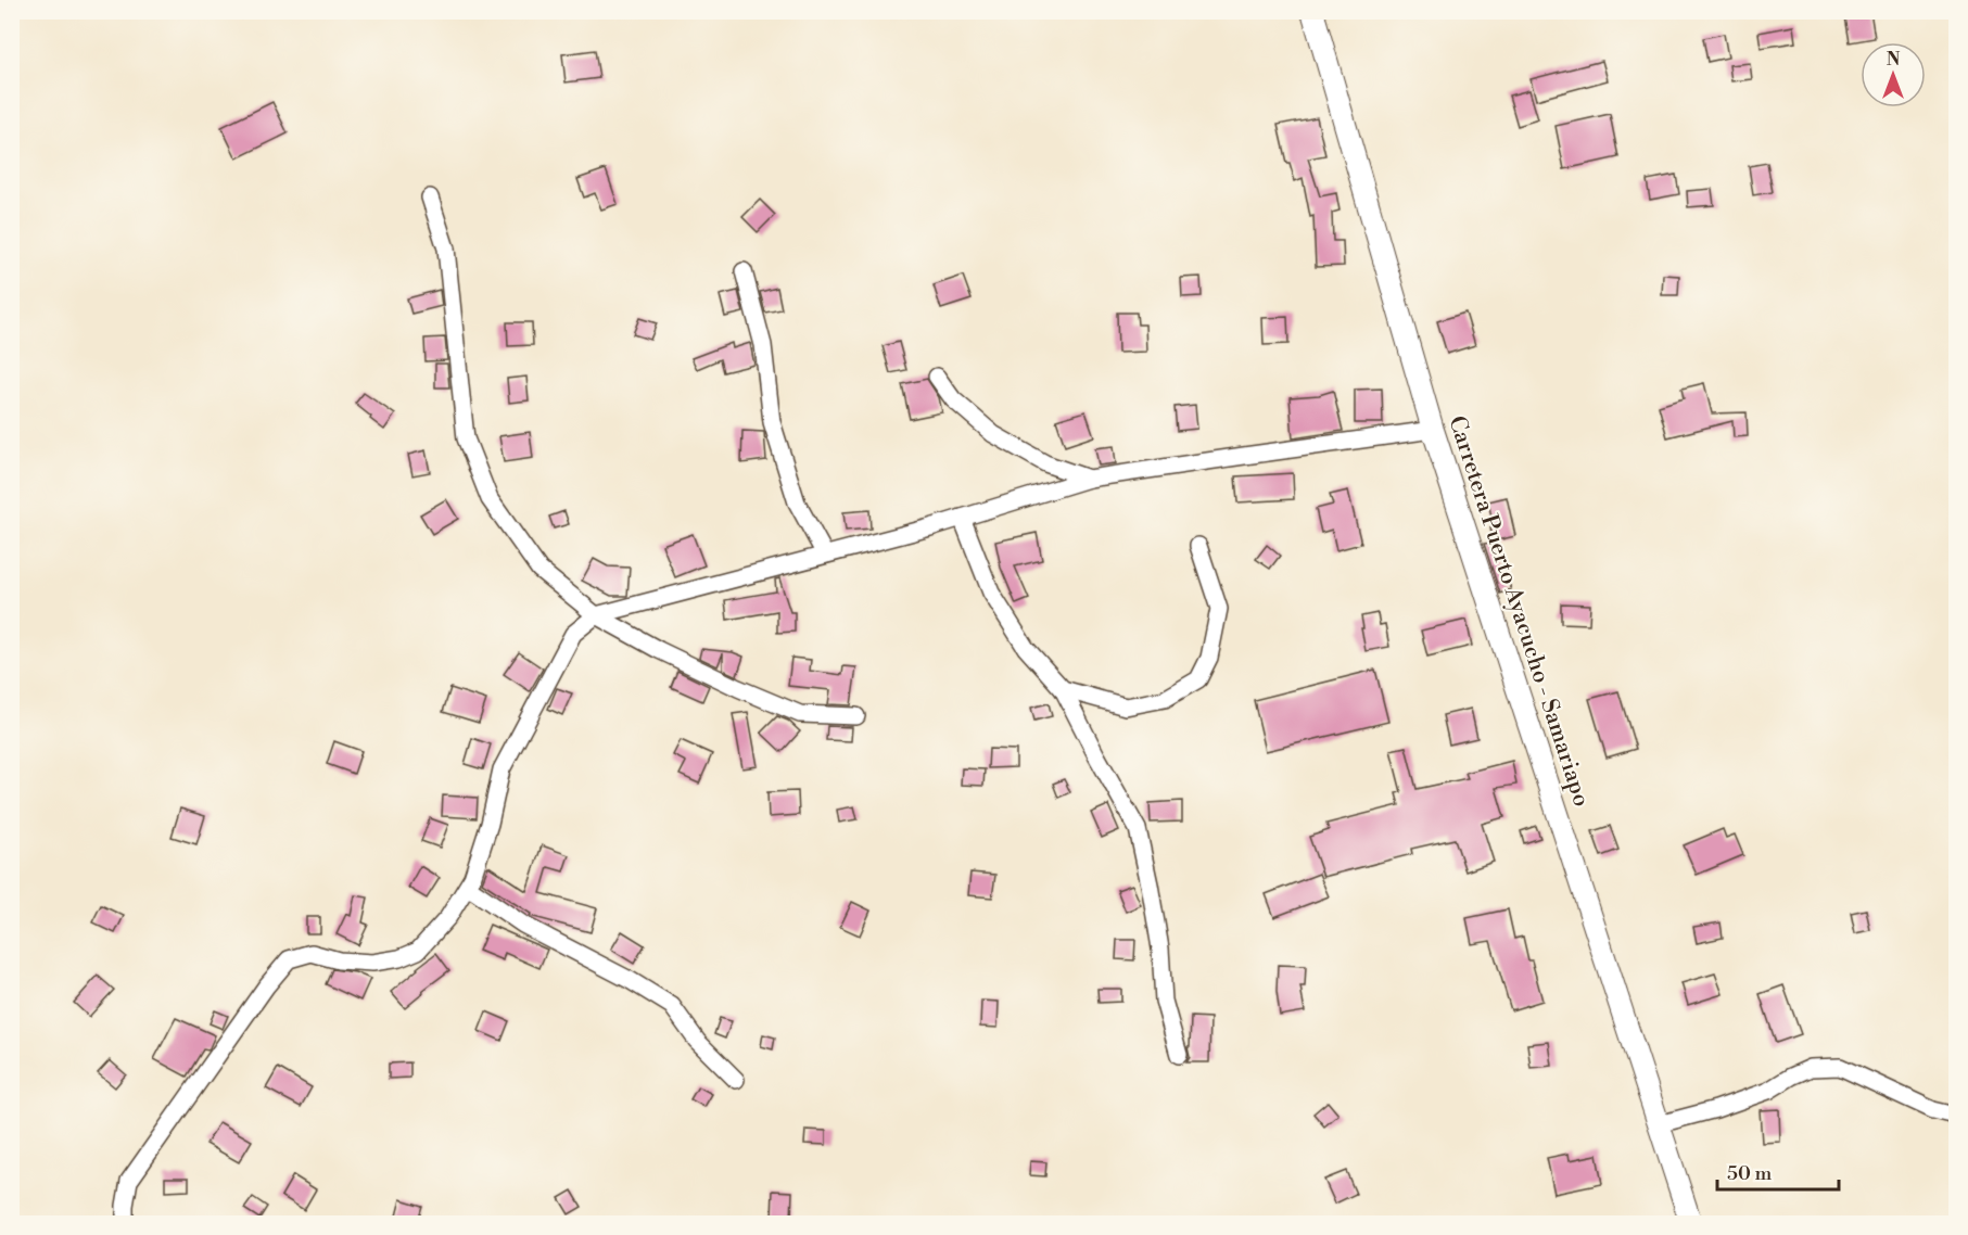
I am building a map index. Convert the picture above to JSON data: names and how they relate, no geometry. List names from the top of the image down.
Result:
{
  "streets": {
    "street": ["Carretera Puerto Ayacucho - Samariapo"]
  },
  "scale_bar": "50 m",
  "north": "top"
}
